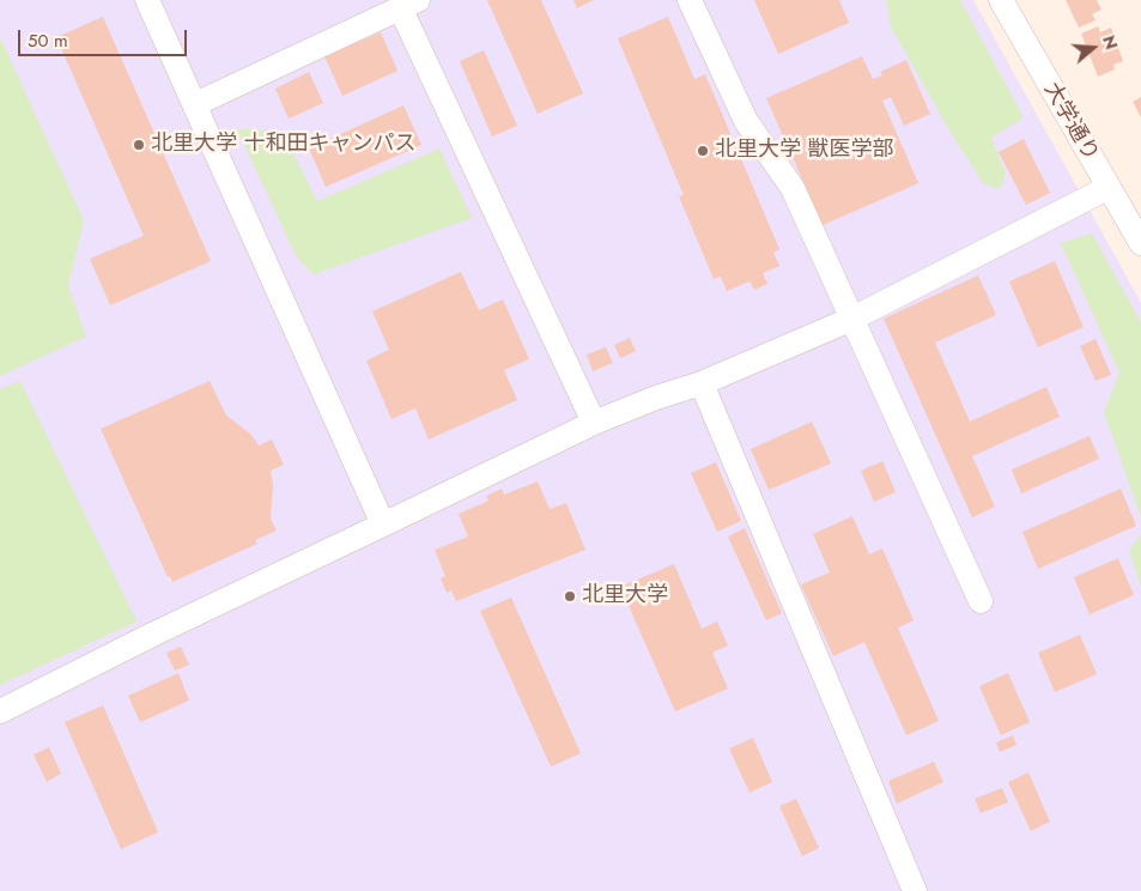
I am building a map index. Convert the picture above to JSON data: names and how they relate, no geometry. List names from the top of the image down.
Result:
{
  "streets": {
    "street": ["大学通り"]
  },
  "places": ["北里大学 十和田キャンパス", "北里大学 獣医学部", "北里大学"],
  "scale_bar": "50 m",
  "north": "right"
}
